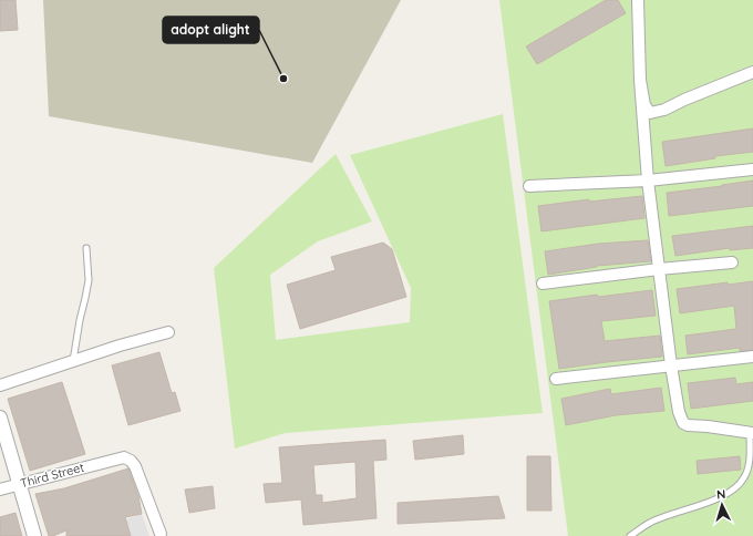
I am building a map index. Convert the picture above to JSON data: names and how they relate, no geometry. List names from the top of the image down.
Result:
{
  "streets": {
    "street": ["Third Street"]
  },
  "places": ["adopt alight"],
  "north": "top"
}
